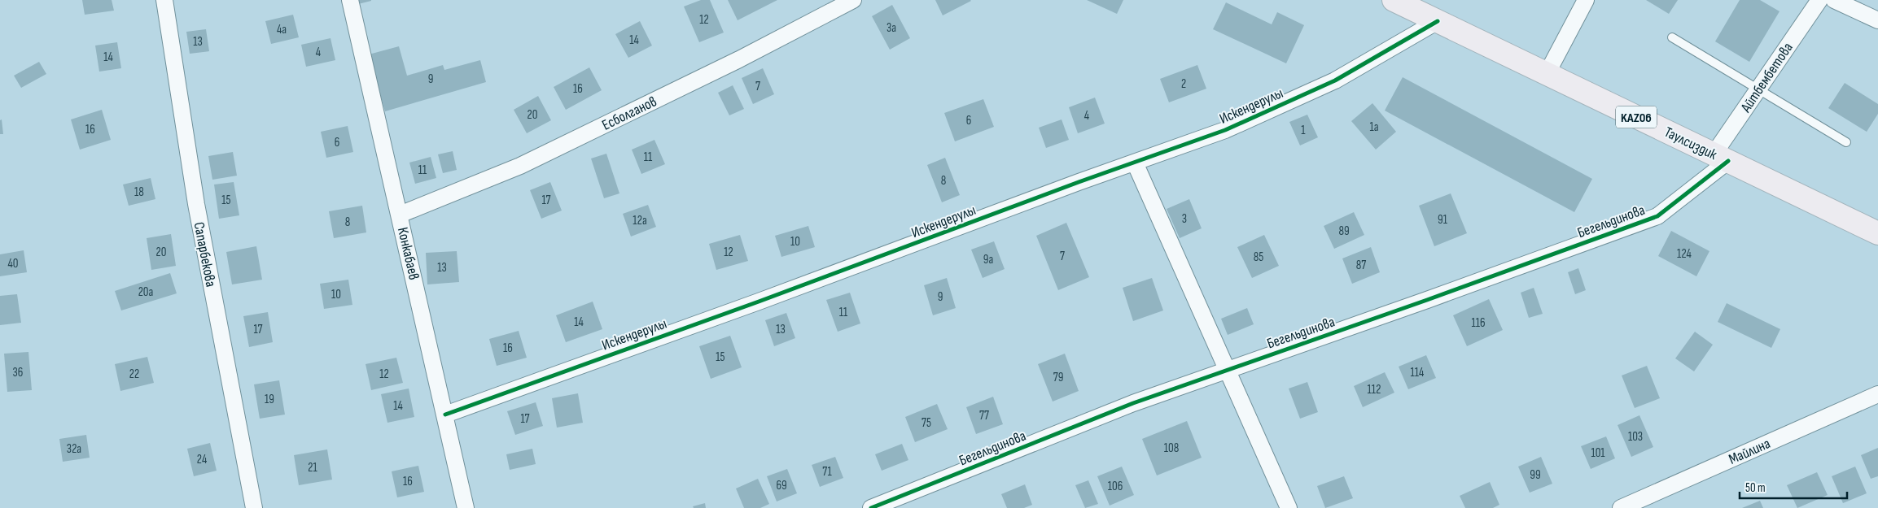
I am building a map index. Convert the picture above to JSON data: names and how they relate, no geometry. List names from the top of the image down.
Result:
{
  "streets": {
    "main road": ["KAZ06", "Таулсиздик"],
    "street": [
      "Айтбембетова",
      "Искендерулы",
      "Есболганов",
      "Бегельдинова",
      "Конкабаев",
      "Сапарбекова",
      "Майлина"
    ]
  },
  "crossings": [
    ["Айтбембетова", "Таулсиздик"],
    ["Айтбембетова", "Бегельдинова"],
    ["Искендерулы", "Таулсиздик"],
    ["Искендерулы", "Конкабаев"],
    ["Есболганов", "Конкабаев"],
    ["Таулсиздик", "Бегельдинова"]
  ],
  "house_numbers": [
    "12",
    "3а",
    "4а",
    "14",
    "13",
    "4",
    "14",
    "9",
    "2",
    "7",
    "16",
    "20",
    "4",
    "6",
    "1а",
    "16",
    "1",
    "6",
    "11",
    "11",
    "8",
    "18",
    "15",
    "17",
    "3",
    "91",
    "12а",
    "8",
    "89",
    "10",
    "20",
    "12",
    "124",
    "7",
    "85",
    "9а",
    "40",
    "87",
    "13",
    "20а",
    "10",
    "9",
    "11",
    "14",
    "116",
    "17",
    "13",
    "16",
    "15",
    "36",
    "114",
    "22",
    "12",
    "79",
    "112",
    "19",
    "14",
    "77",
    "17",
    "75",
    "103",
    "108",
    "32а",
    "101",
    "24",
    "21",
    "71",
    "99",
    "16",
    "69",
    "106"
  ],
  "scale_bar": "50 m"
}
